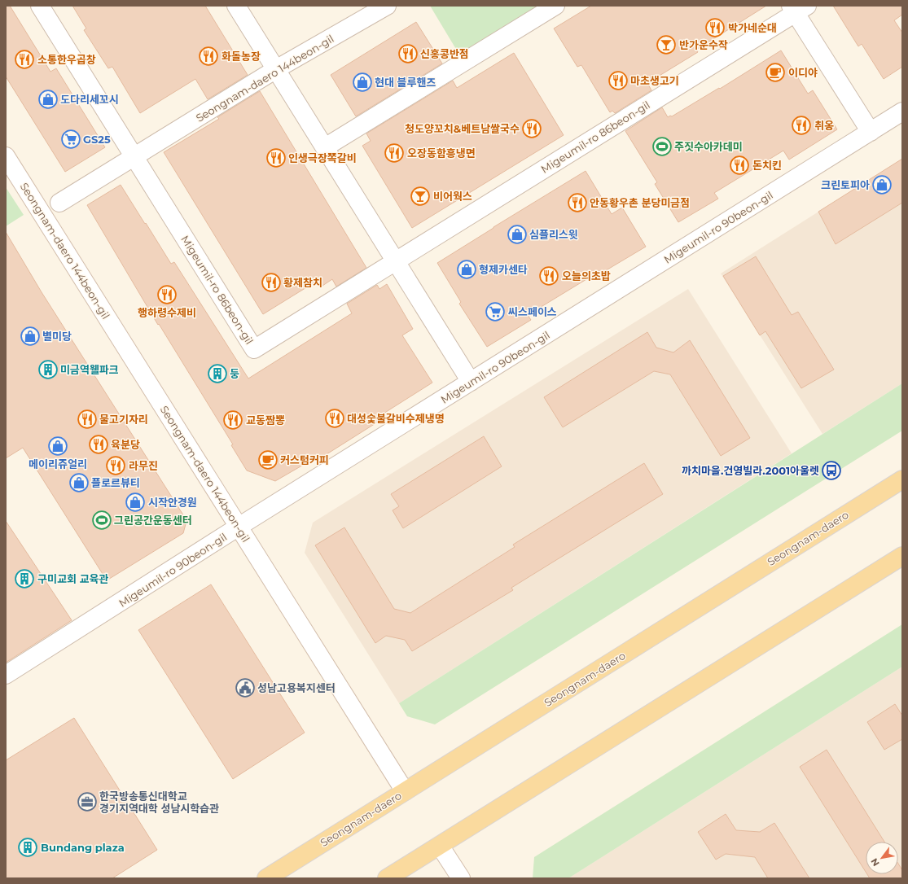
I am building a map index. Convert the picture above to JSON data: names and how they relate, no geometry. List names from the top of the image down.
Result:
{
  "streets": {
    "main road": ["Seongnam-daero"],
    "street": ["Seongnam-daero 144beon-gil", "Migeumil-ro 86beon-gil", "Migeumil-ro 90beon-gil"]
  },
  "crossings": [
    ["Seongnam-daero 144beon-gil", "Migeumil-ro 86beon-gil"],
    ["Seongnam-daero 144beon-gil", "Migeumil-ro 90beon-gil"],
    ["Seongnam-daero 144beon-gil", "Seongnam-daero"]
  ],
  "places": {
    "restaurant": [
      "박가네순대",
      "신홍콩반점",
      "화돌농장",
      "소통한우곱창",
      "마초생고기",
      "취옹",
      "청도양꼬치&베트남쌀국수",
      "오장동함흥냉면",
      "인생극장쪽갈비",
      "돈치킨",
      "안동황우촌 분당미금점",
      "오늘의초밥",
      "황제참치",
      "행하령수제비",
      "대성숯불갈비수제냉명",
      "물고기자리",
      "교동짬뽕",
      "육분당",
      "라무진"
    ],
    "bar": ["반가운수작", "비어웍스"],
    "cafe": ["이디야", "커스텀커피"],
    "shop": [
      "현대 블루핸즈",
      "도다리세꼬시",
      "크린토피아",
      "심플리스윗",
      "형제카센타",
      "별미당",
      "메이리쥬얼리",
      "플로르뷰티",
      "시작안경원"
    ],
    "supermarket": ["GS25", "씨스페이스"],
    "sports": ["주짓수아카데미", "그린공간운동센터"],
    "building": [
      "미금역웰파크",
      "둥",
      "구미교회 교육관",
      "Bundang plaza"
    ],
    "bus stop": ["까치마을.건영빌라.2001아울렛"],
    "public building": ["성남고용복지센터"],
    "office": ["한국방송통신대학교 경기지역대학 성남시학습관"]
  },
  "north": "bottom left"
}
